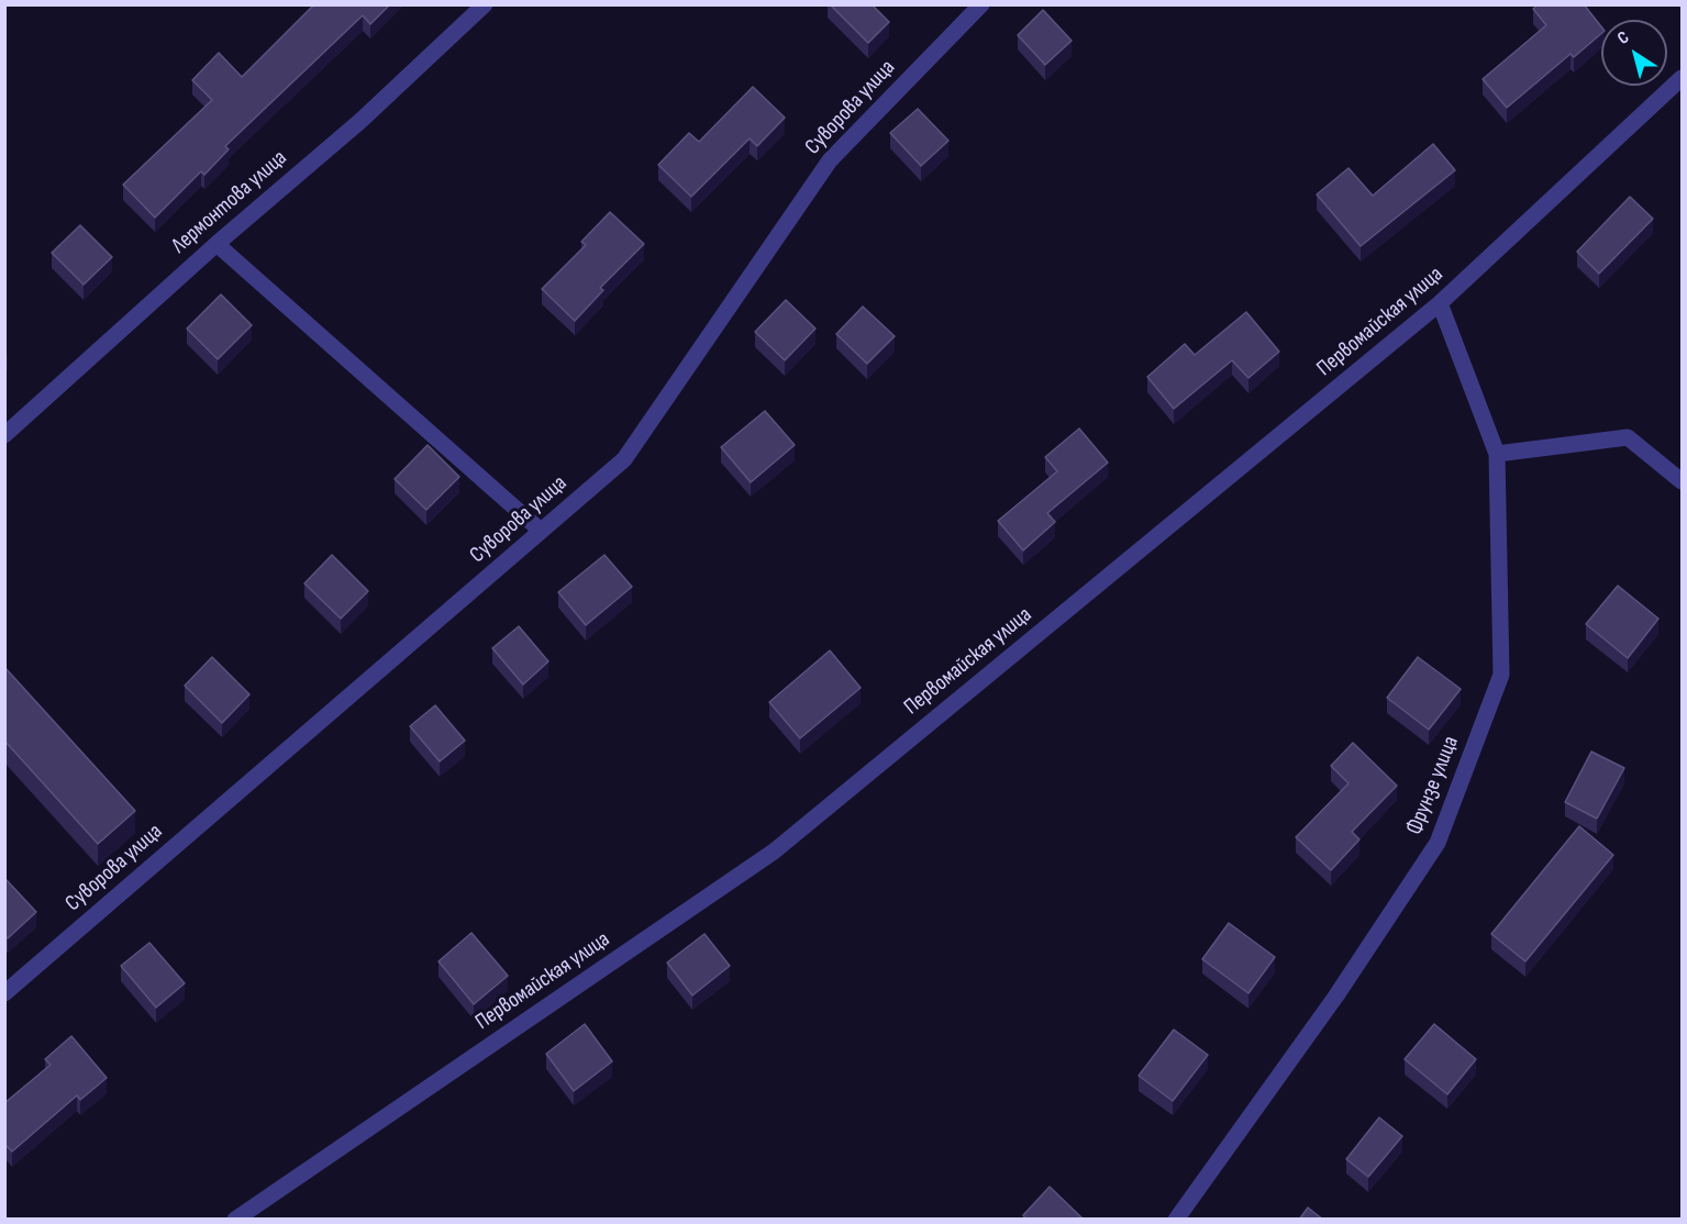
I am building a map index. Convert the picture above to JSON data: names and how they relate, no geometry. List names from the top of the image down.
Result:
{
  "streets": {
    "street": [
      "Суворова улица",
      "Лермонтова улица",
      "Первомайская улица",
      "Фрунзе улица"
    ]
  },
  "crossings": [
    ["Первомайская улица", "Фрунзе улица"]
  ],
  "north": "top left"
}
